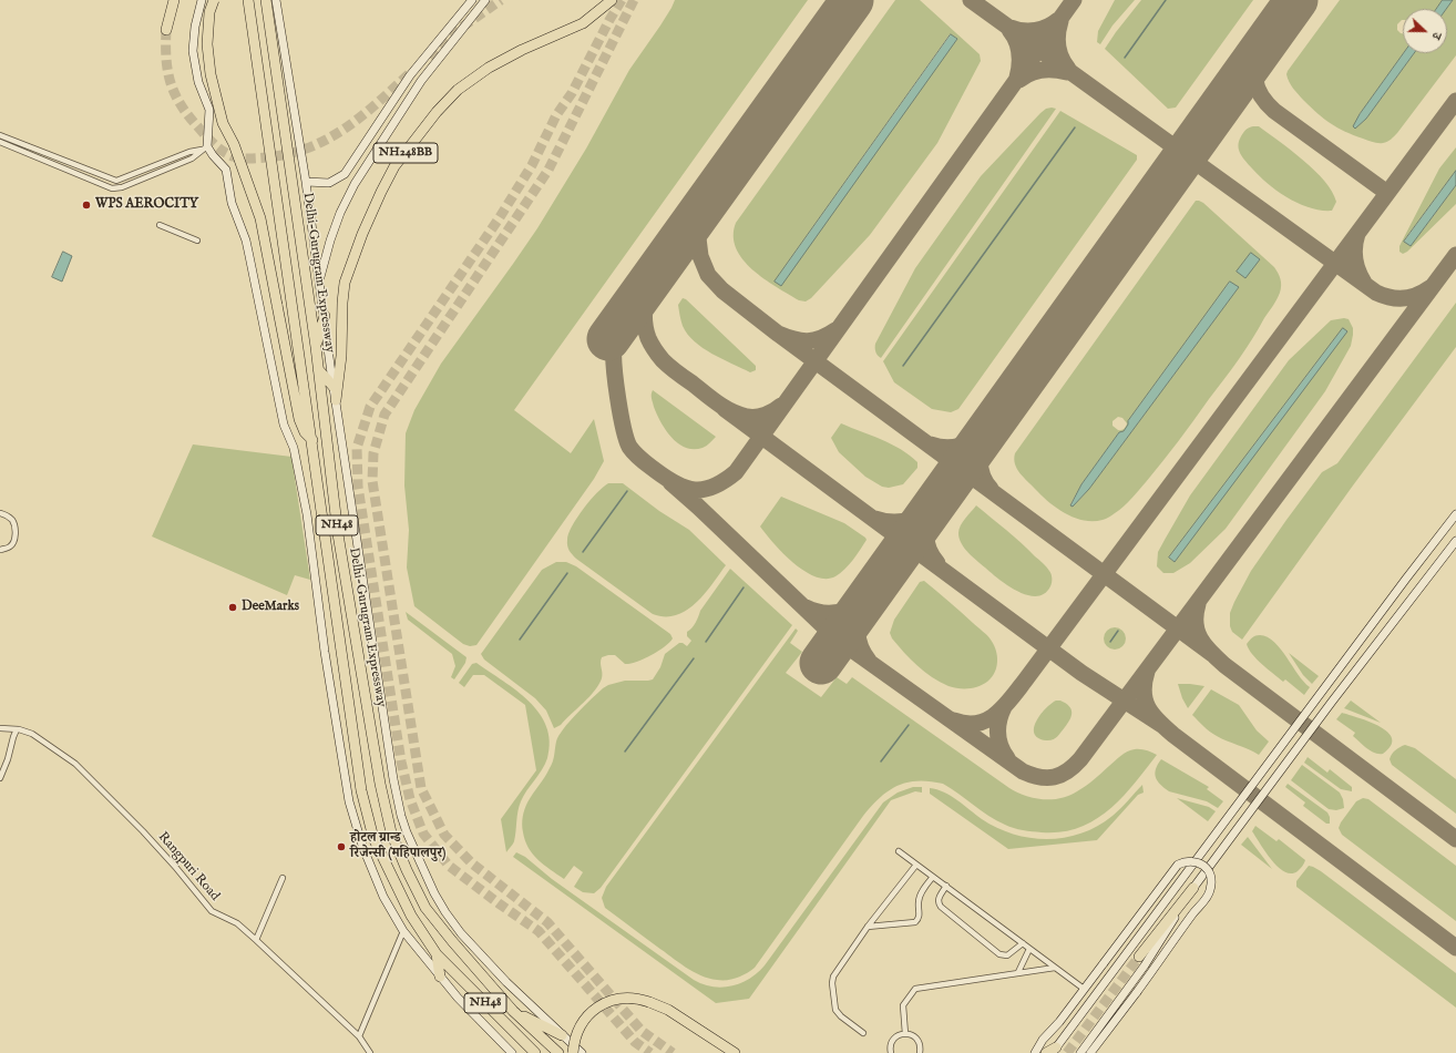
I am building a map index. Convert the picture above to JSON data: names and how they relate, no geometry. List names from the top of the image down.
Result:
{
  "streets": {
    "highway": ["NH248BB", "Delhi-Gurugram Expressway", "NH48"],
    "street": ["Rangpuri Road"]
  },
  "crossings": [
    ["Delhi-Gurugram Expressway", "NH48"]
  ],
  "places": ["WPS AEROCITY", "DeeMarks", "होटल ग्रान्ड रिजेन्सी (महिपालपुर)"],
  "north": "right"
}
